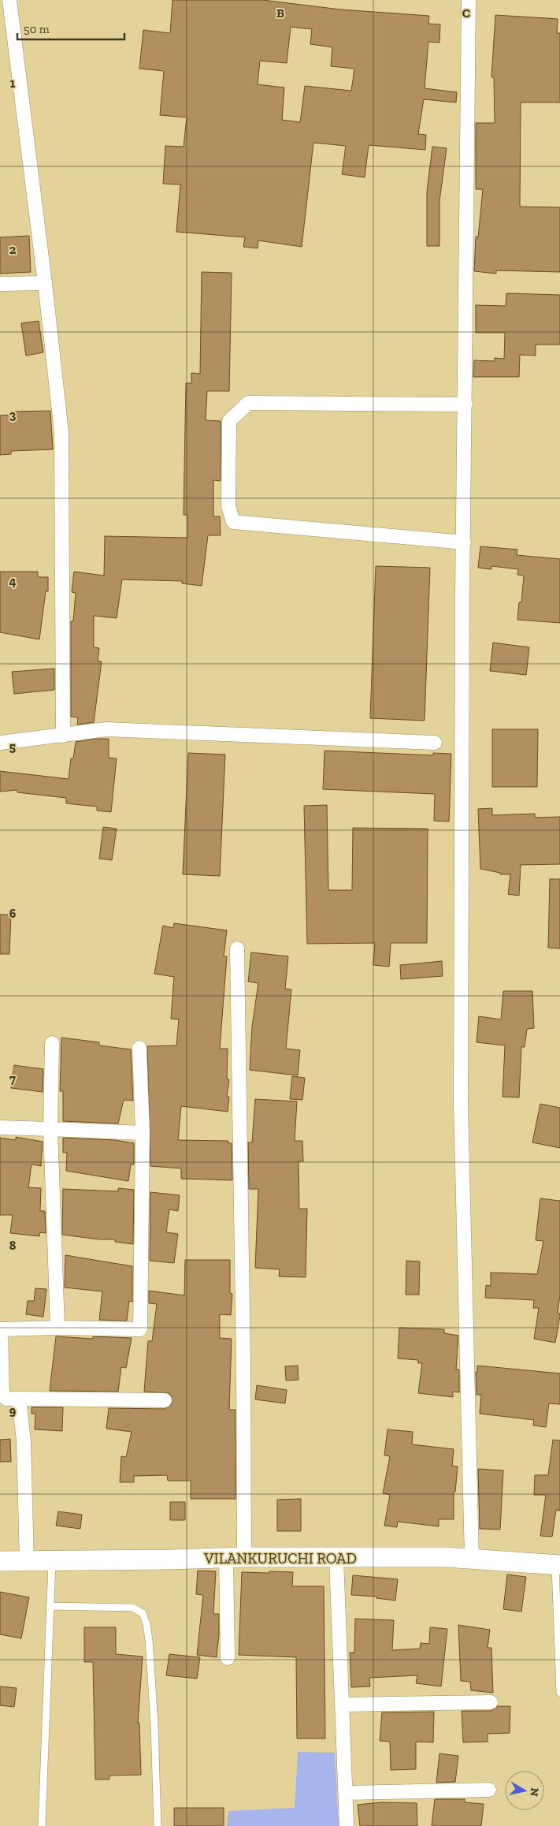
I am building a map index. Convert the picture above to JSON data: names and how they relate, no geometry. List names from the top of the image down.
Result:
{
  "streets": {
    "main road": ["VILANKURUCHI ROAD"]
  },
  "scale_bar": "50 m",
  "north": "right",
  "grid": {
    "columns": ["B", "C"],
    "rows": [
      "1",
      "2",
      "3",
      "4",
      "5",
      "6",
      "7",
      "8",
      "9"
    ]
  }
}
